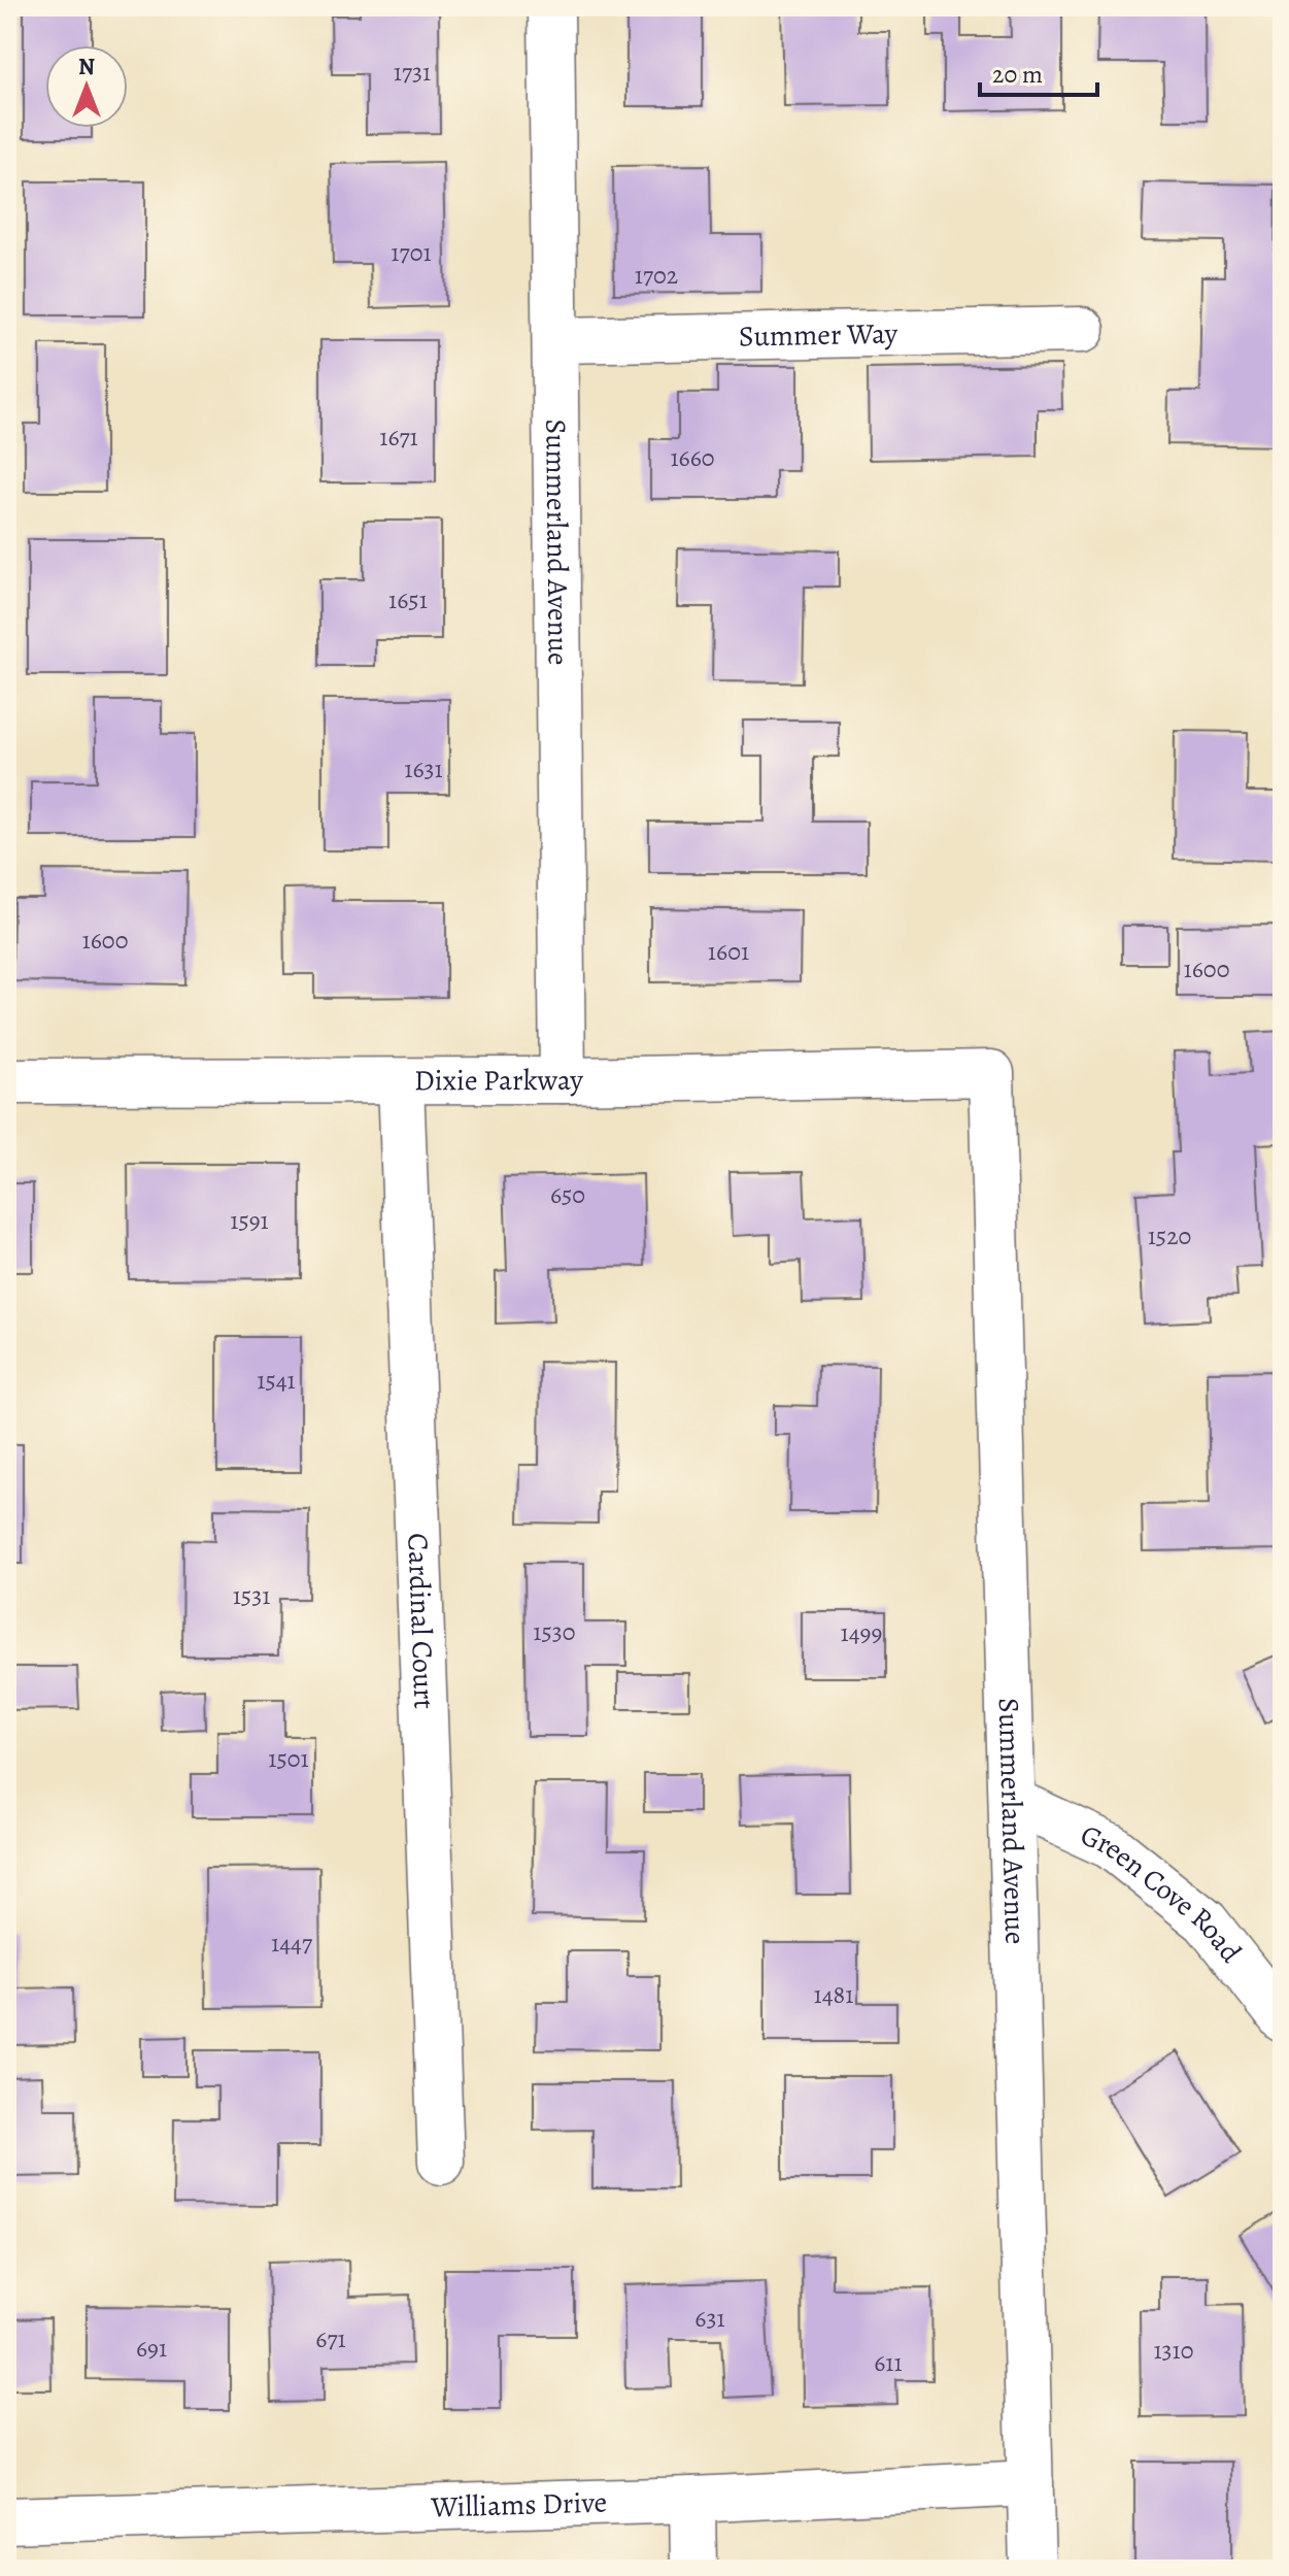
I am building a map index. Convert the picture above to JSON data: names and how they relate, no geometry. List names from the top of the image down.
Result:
{
  "streets": {
    "street": [
      "Summer Way",
      "Summerland Avenue",
      "Dixie Parkway",
      "Cardinal Court",
      "Green Cove Road",
      "Williams Drive"
    ]
  },
  "crossings": [
    ["Summer Way", "Summerland Avenue"],
    ["Summerland Avenue", "Dixie Parkway"],
    ["Summerland Avenue", "Green Cove Road"],
    ["Summerland Avenue", "Williams Drive"],
    ["Dixie Parkway", "Cardinal Court"]
  ],
  "house_numbers": [
    "1731",
    "1701",
    "1702",
    "1671",
    "1660",
    "1651",
    "1631",
    "1600",
    "1601",
    "1600",
    "650",
    "1591",
    "1520",
    "1541",
    "1531",
    "1530",
    "1499",
    "1501",
    "1447",
    "1481",
    "631",
    "671",
    "691",
    "1310",
    "611"
  ],
  "scale_bar": "20 m",
  "north": "top"
}
